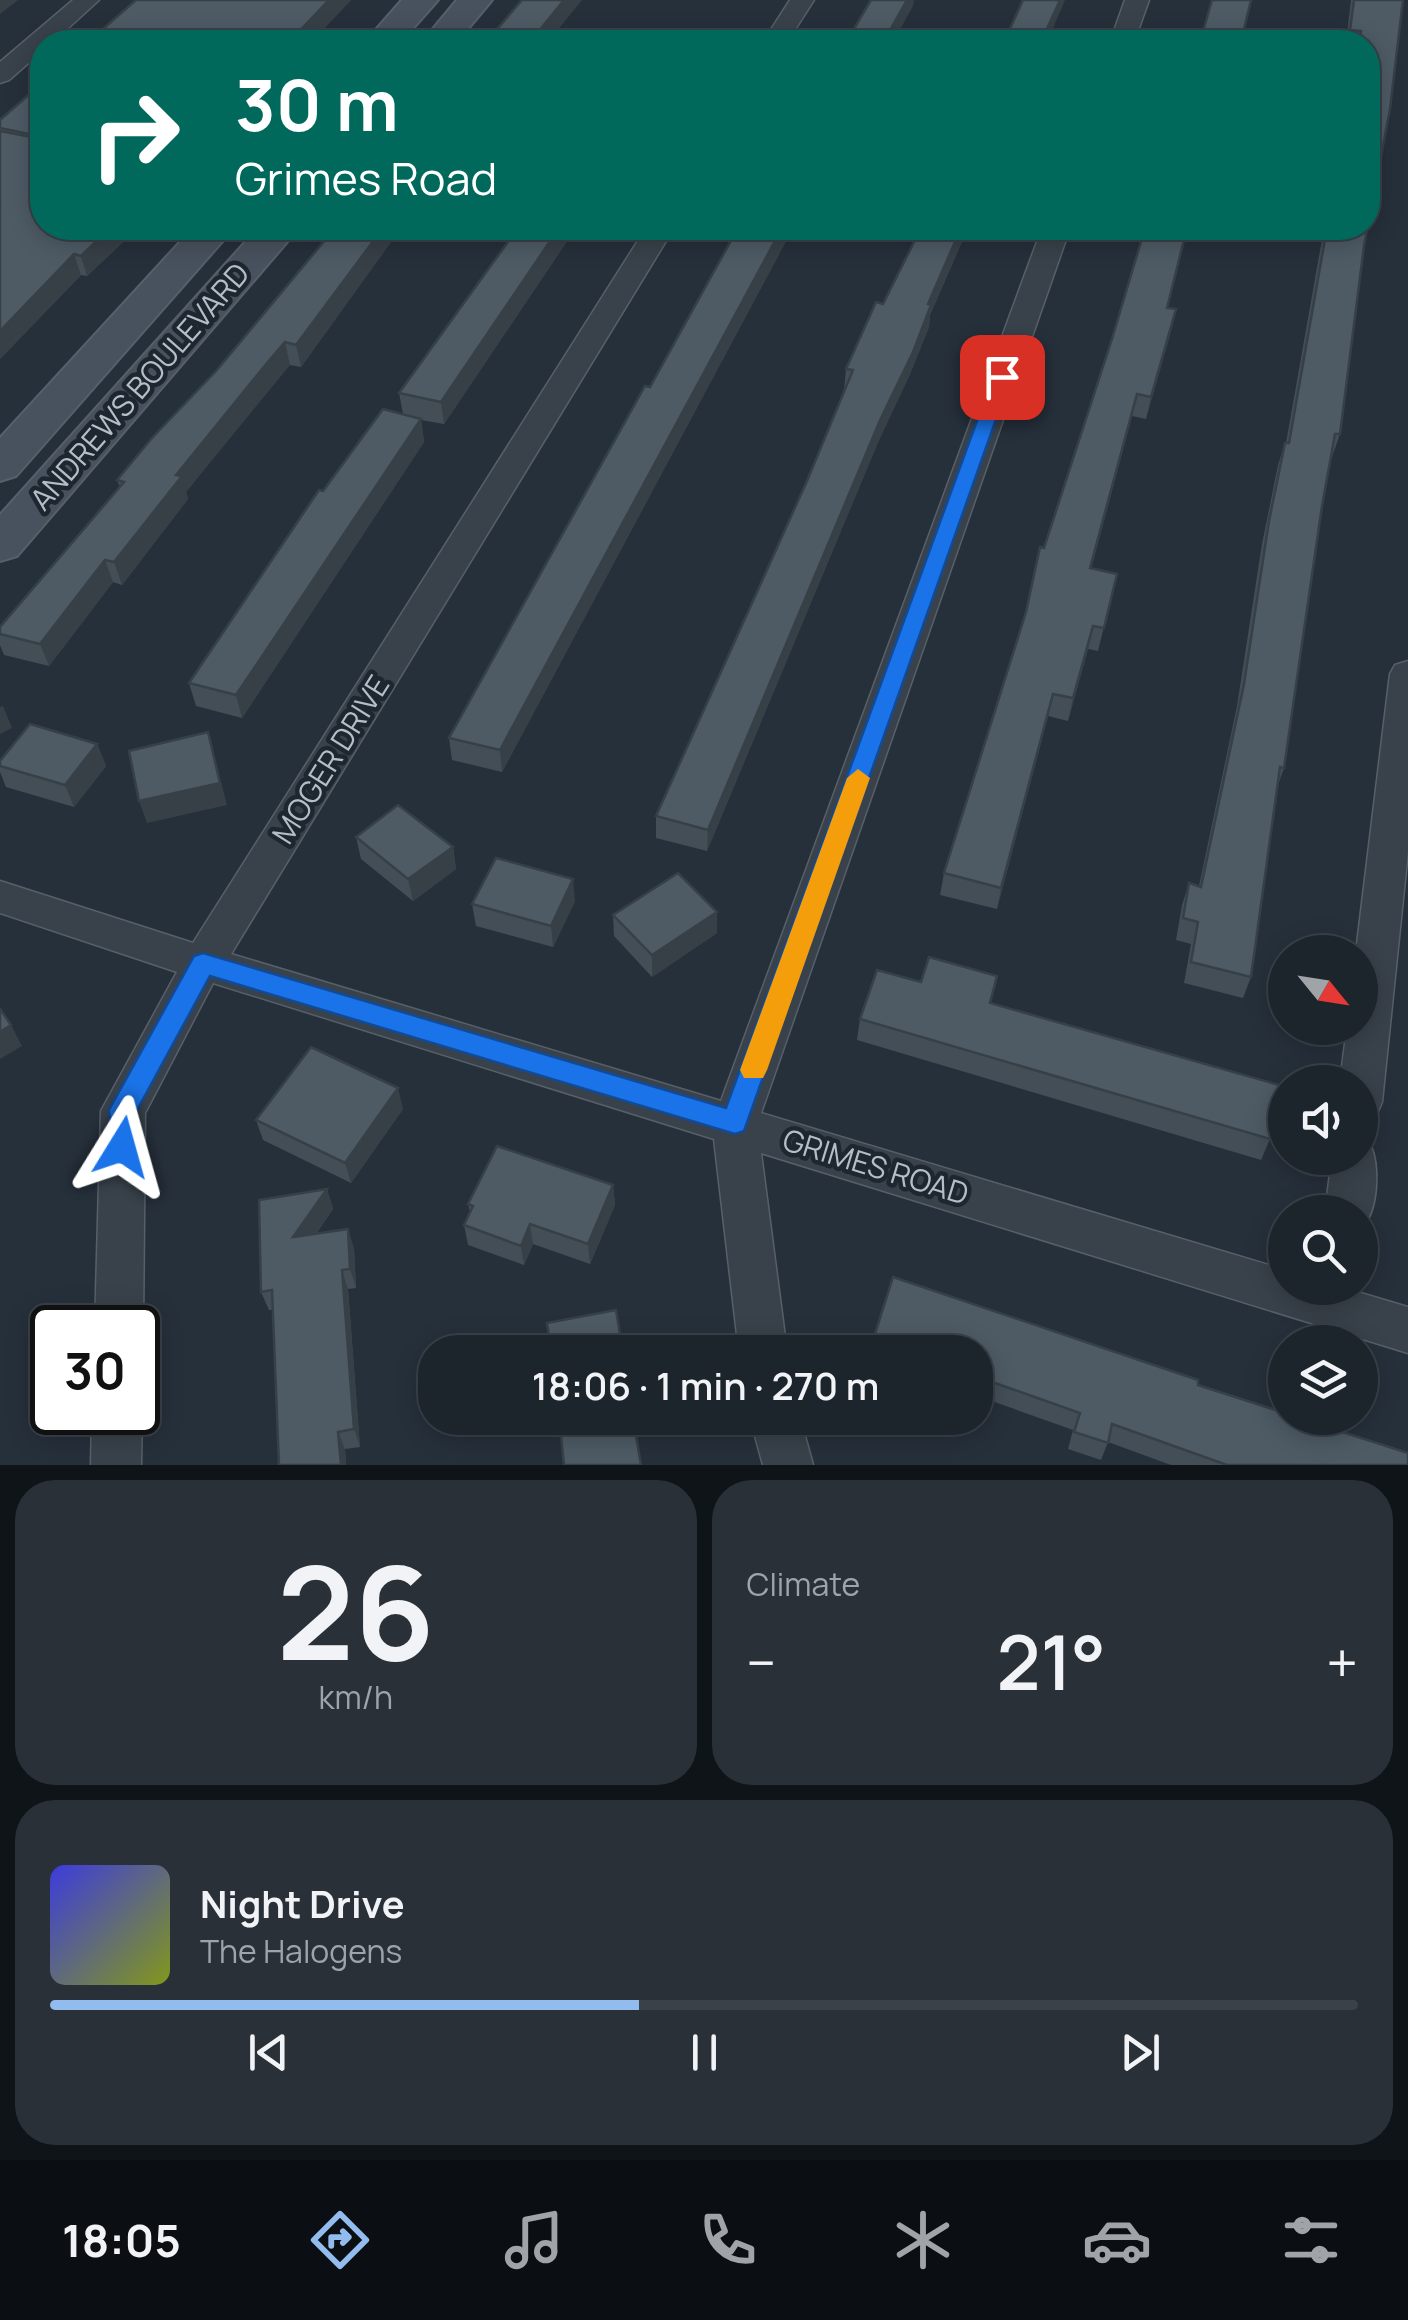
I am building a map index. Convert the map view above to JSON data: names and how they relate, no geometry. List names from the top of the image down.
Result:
{
  "streets": {
    "street": ["ANDREWS BOULEVARD", "MOGER DRIVE", "GRIMES ROAD"]
  },
  "crossings": [
    ["MOGER DRIVE", "GRIMES ROAD"]
  ],
  "north": "bottom right",
  "page": {
    "turn": ["30 m", "Grimes Road"],
    "limit": "30",
    "trip": "18:06 · 1 min · 270 m",
    "tile": [
      ["26", "km/h"],
      "Climate"
    ],
    "heat": ["−", "21°", "+"],
    "song": ["Night Drive", "The Halogens"],
    "tabs": "18:05"
  }
}
